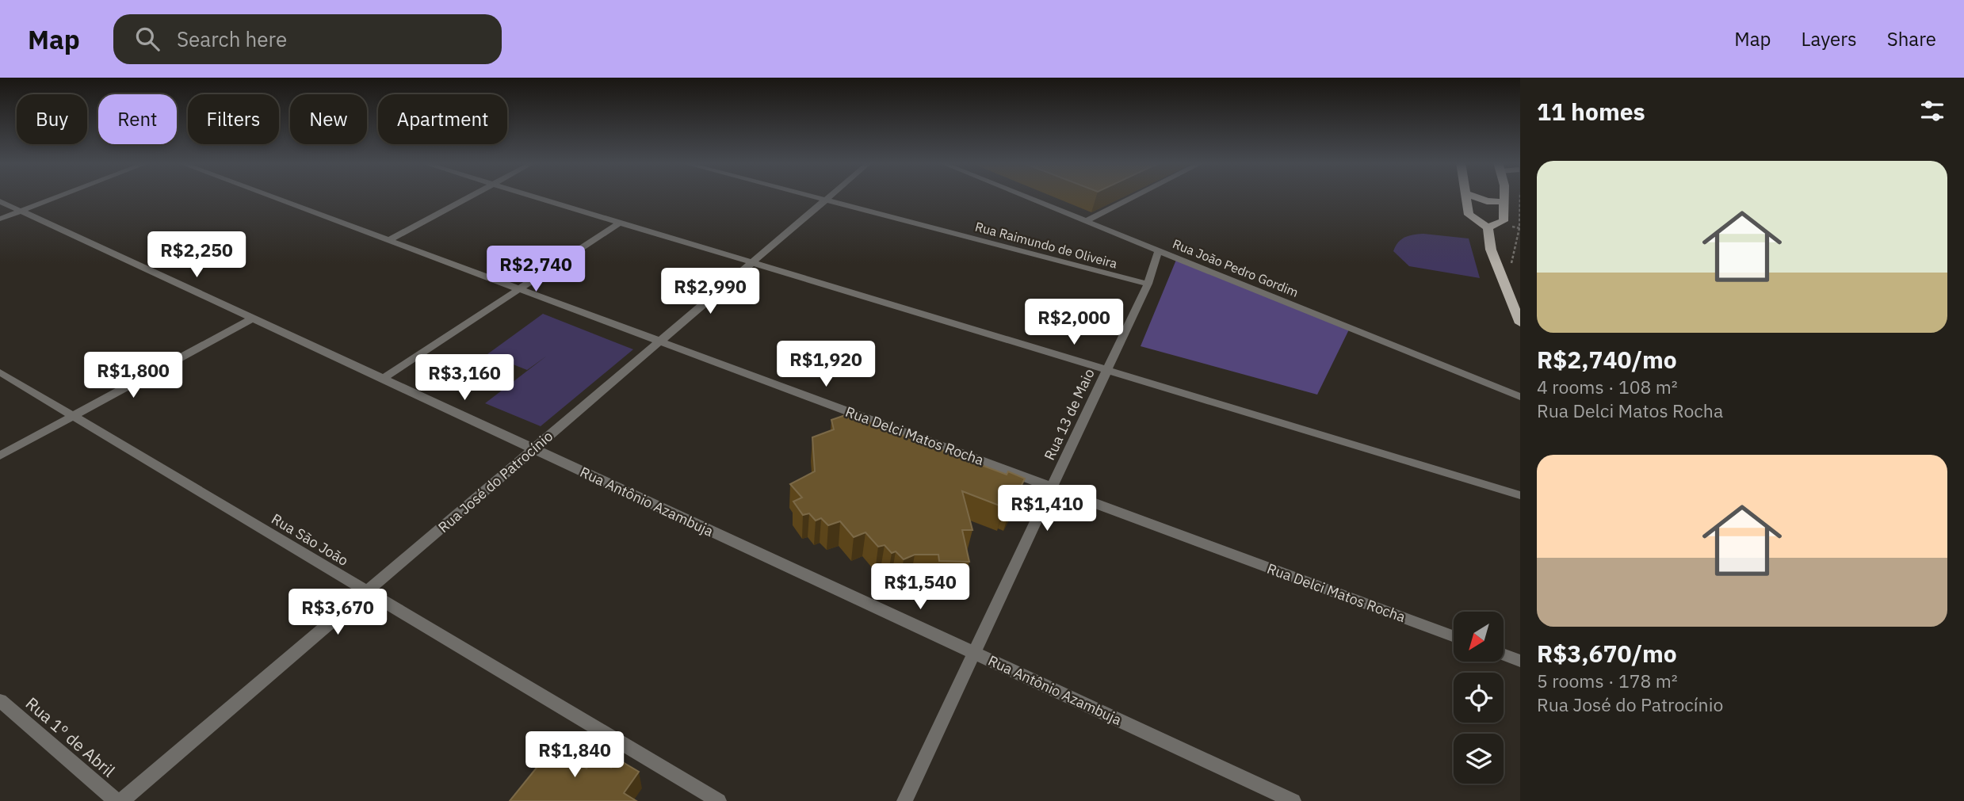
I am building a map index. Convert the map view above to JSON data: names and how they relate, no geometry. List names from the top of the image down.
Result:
{
  "streets": {
    "street": [
      "Rua Raimundo de Oliveira",
      "Rua João Pedro Gordim",
      "Rua 13 de Maio",
      "Rua Delci Matos Rocha",
      "Rua José do Patrocínio",
      "Rua Antônio Azambuja",
      "Rua São João",
      "Rua 1º de Abril"
    ]
  },
  "crossings": [
    ["Rua Raimundo de Oliveira", "Rua 13 de Maio"],
    ["Rua Raimundo de Oliveira", "Rua José do Patrocínio"],
    ["Rua João Pedro Gordim", "Rua 13 de Maio"],
    ["Rua 13 de Maio", "Rua Delci Matos Rocha"],
    ["Rua 13 de Maio", "Rua Antônio Azambuja"],
    ["Rua Delci Matos Rocha", "Rua José do Patrocínio"],
    ["Rua José do Patrocínio", "Rua Antônio Azambuja"],
    ["Rua José do Patrocínio", "Rua São João"]
  ],
  "north": "bottom left",
  "page": {
    "header": "Map",
    "search": "Search here",
    "nav": ["Map", "Layers", "Share"],
    "heading": "11 homes",
    "chip": [
      "Buy",
      "Rent",
      "Filters",
      "New",
      "Apartment"
    ],
    "list": [
      {
        "name": "R$2,740/mo",
        "note": "4 rooms · 108 m² · Rua Delci Matos Rocha"
      },
      {
        "name": "R$3,670/mo",
        "note": "5 rooms · 178 m² · Rua José do Patrocínio"
      }
    ],
    "price": [
      "R$2,250",
      "R$2,740",
      "R$2,990",
      "R$2,000",
      "R$1,920",
      "R$1,800",
      "R$3,160",
      "R$1,410",
      "R$1,540",
      "R$3,670",
      "R$1,840"
    ]
  }
}
